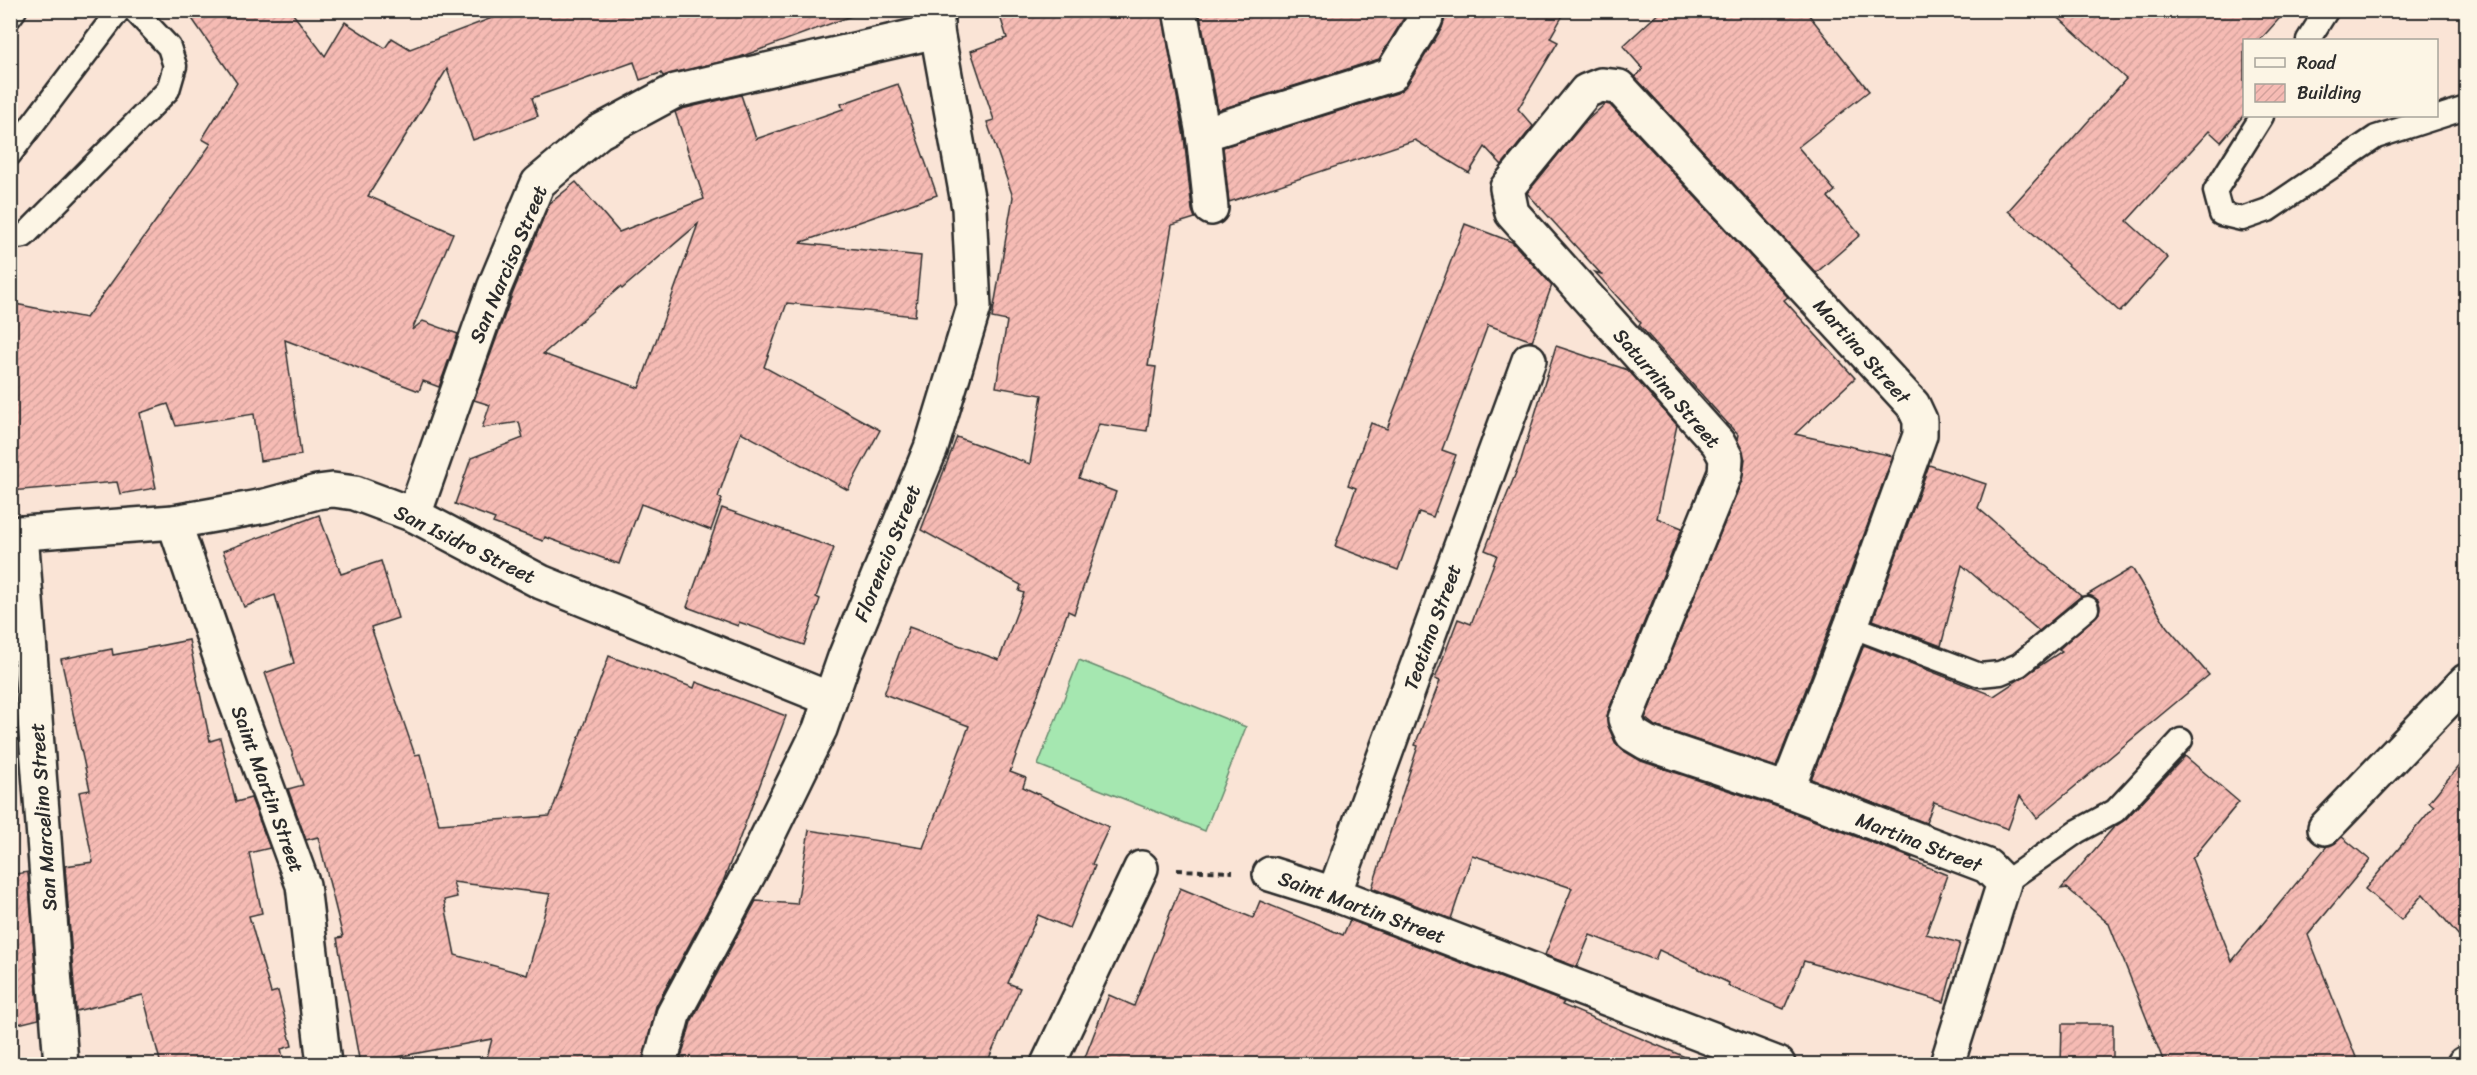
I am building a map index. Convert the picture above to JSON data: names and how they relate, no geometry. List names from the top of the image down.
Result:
{
  "streets": {
    "street": [
      "San Narciso Street",
      "Martina Street",
      "Saturnina Street",
      "San Isidro Street",
      "Florencio Street",
      "Teotimo Street",
      "Saint Martin Street",
      "San Marcelino Street"
    ]
  },
  "crossings": [
    ["San Narciso Street", "San Isidro Street"],
    ["San Narciso Street", "Florencio Street"],
    ["Martina Street", "Saturnina Street"],
    ["San Isidro Street", "Florencio Street"],
    ["San Isidro Street", "Saint Martin Street"],
    ["San Isidro Street", "San Marcelino Street"],
    ["Teotimo Street", "Saint Martin Street"]
  ],
  "legend": ["Road", "Building"]
}
